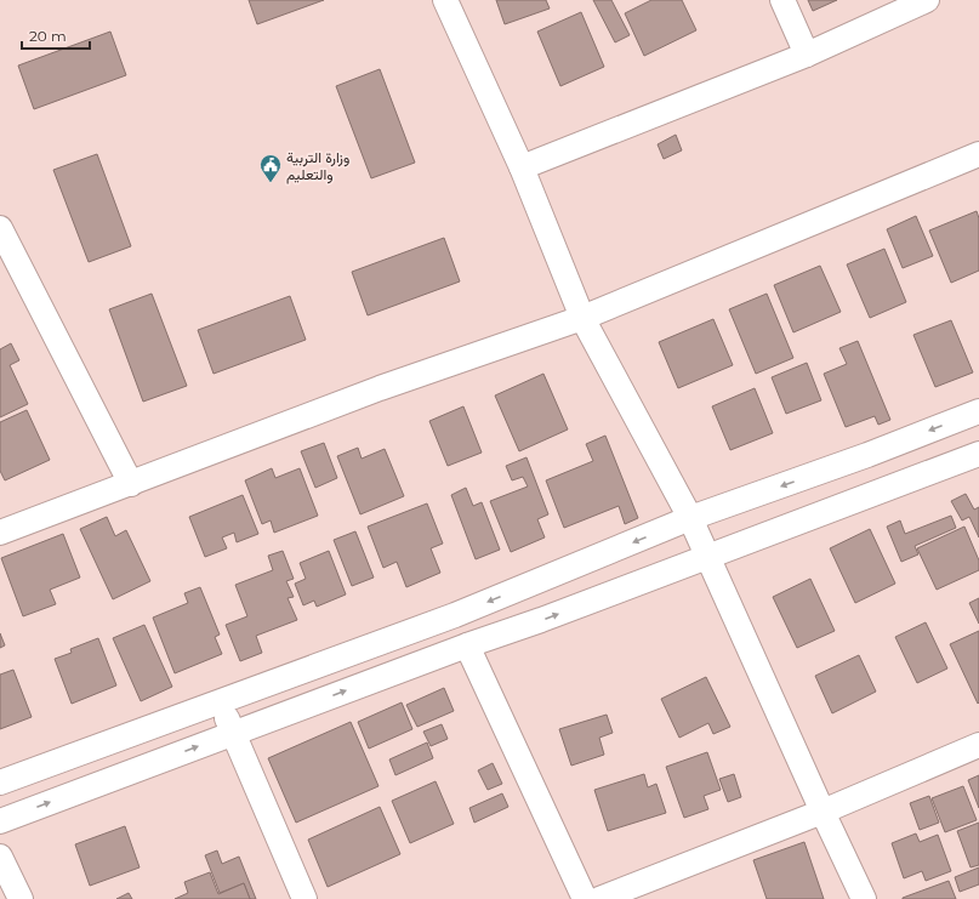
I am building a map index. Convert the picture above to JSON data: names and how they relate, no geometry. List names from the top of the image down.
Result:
{
  "places": {
    "public building": ["وزارة التربية والتعليم"]
  },
  "scale_bar": "20 m"
}
